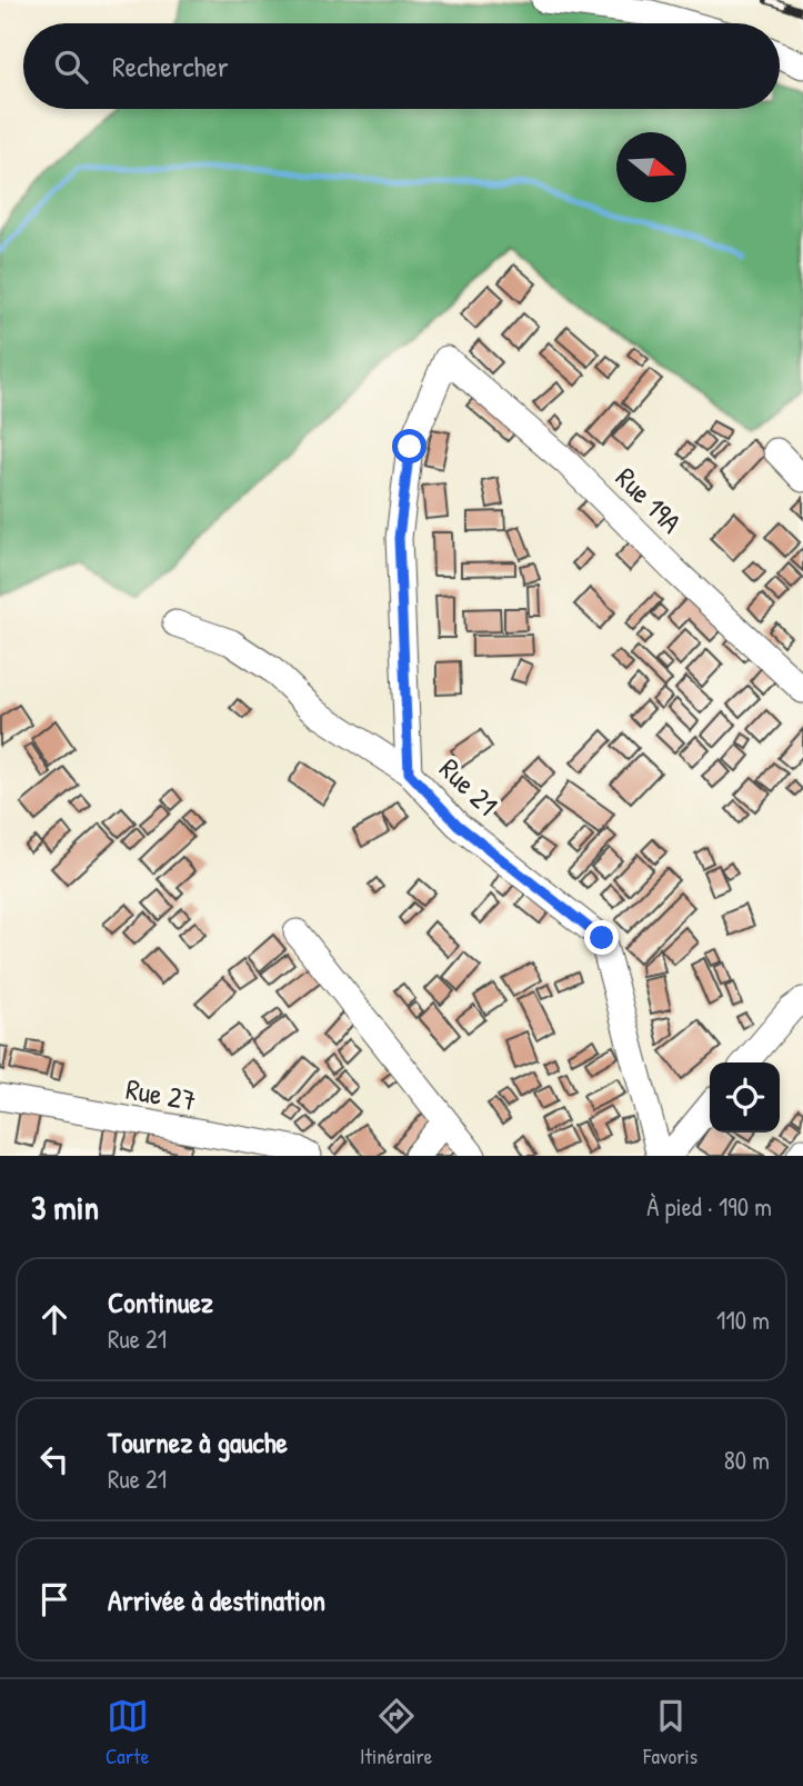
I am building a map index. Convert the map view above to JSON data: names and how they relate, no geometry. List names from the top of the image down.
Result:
{
  "streets": {
    "street": ["Rue 19A", "Rue 21", "Rue 27"]
  },
  "crossings": [
    ["Rue 19A", "Rue 21"]
  ],
  "north": "right",
  "page": {
    "search": "Rechercher",
    "heading": ["3 min", "À pied · 190 m"],
    "list": [
      ["Continuez", "Rue 21", "110 m"],
      ["Tournez à gauche", "Rue 21", "80 m"],
      "Arrivée à destination"
    ],
    "nav": ["Carte", "Itinéraire", "Favoris"]
  }
}
